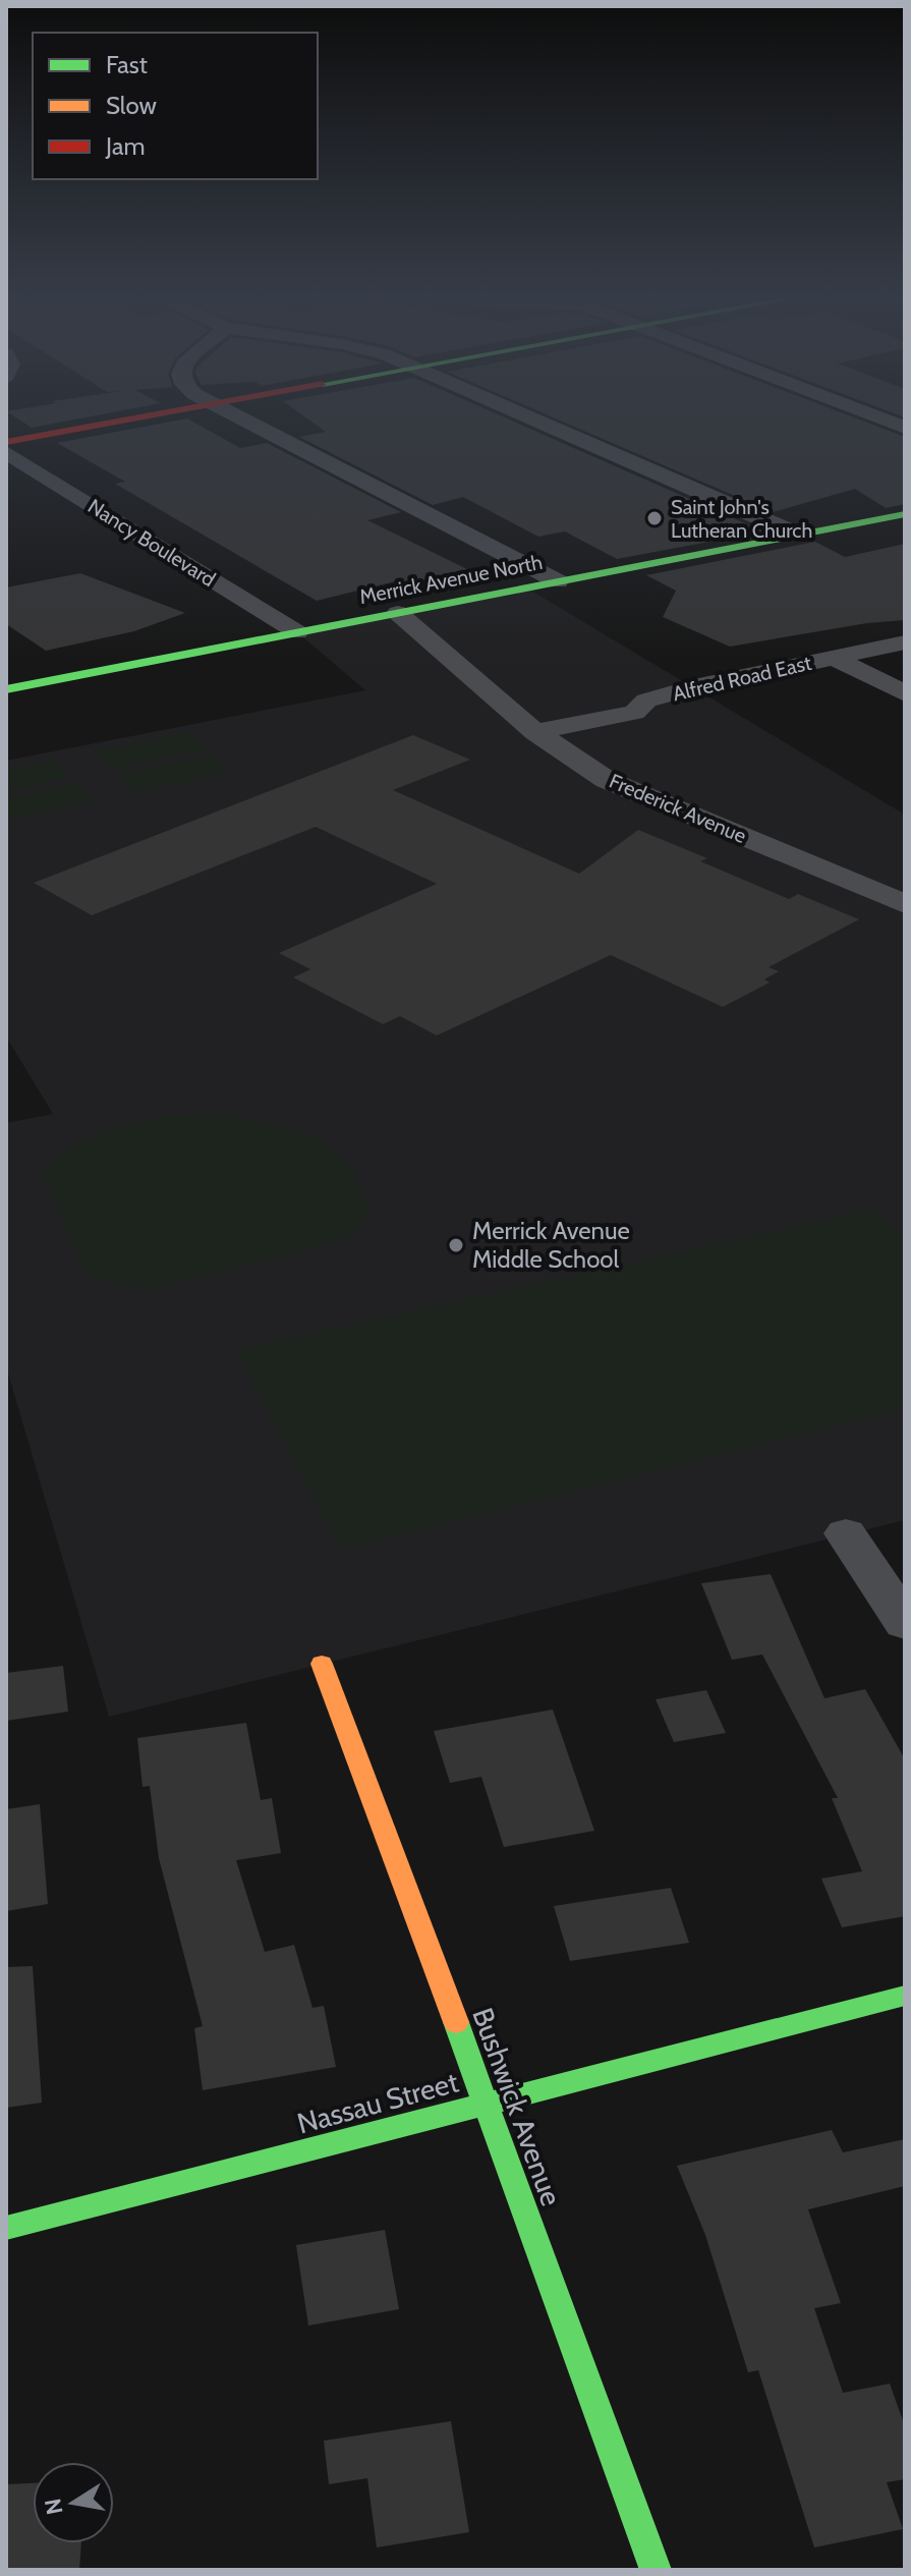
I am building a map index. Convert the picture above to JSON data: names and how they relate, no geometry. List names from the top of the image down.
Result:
{
  "streets": {
    "street": [
      "Nancy Boulevard",
      "Merrick Avenue North",
      "Alfred Road East",
      "Frederick Avenue",
      "Nassau Street",
      "Bushwick Avenue"
    ]
  },
  "crossings": [
    ["Nancy Boulevard", "Merrick Avenue North"],
    ["Merrick Avenue North", "Frederick Avenue"],
    ["Alfred Road East", "Frederick Avenue"],
    ["Nassau Street", "Bushwick Avenue"]
  ],
  "places": ["Saint John's Lutheran Church", "Merrick Avenue Middle School"],
  "legend": ["Fast", "Slow", "Jam"],
  "north": "left"
}
